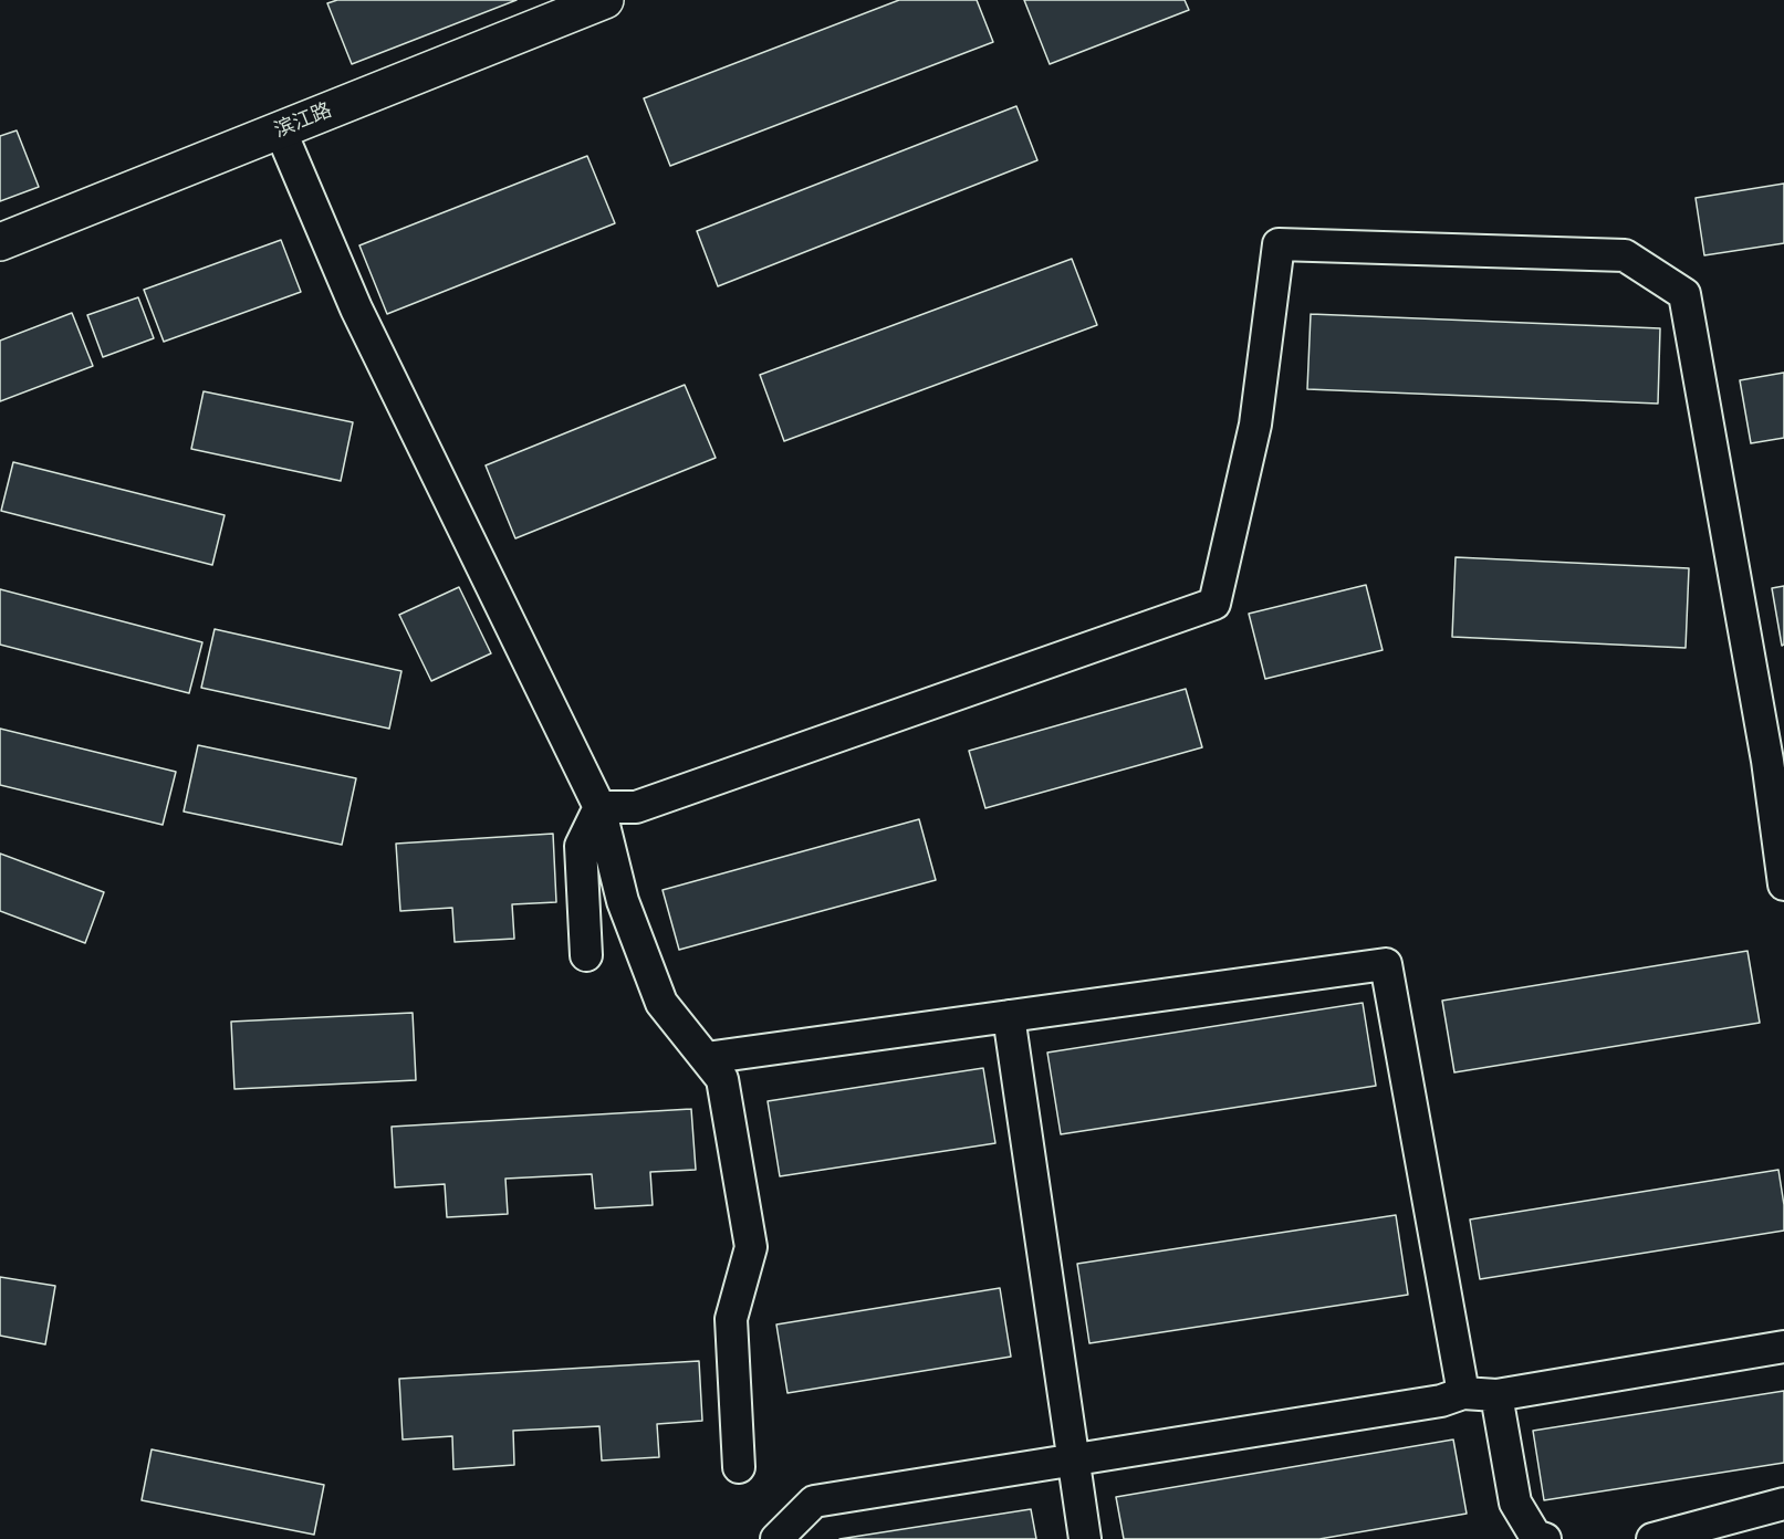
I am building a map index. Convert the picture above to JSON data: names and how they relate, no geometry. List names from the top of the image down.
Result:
{
  "streets": {
    "main road": ["滨江路"]
  }
}
